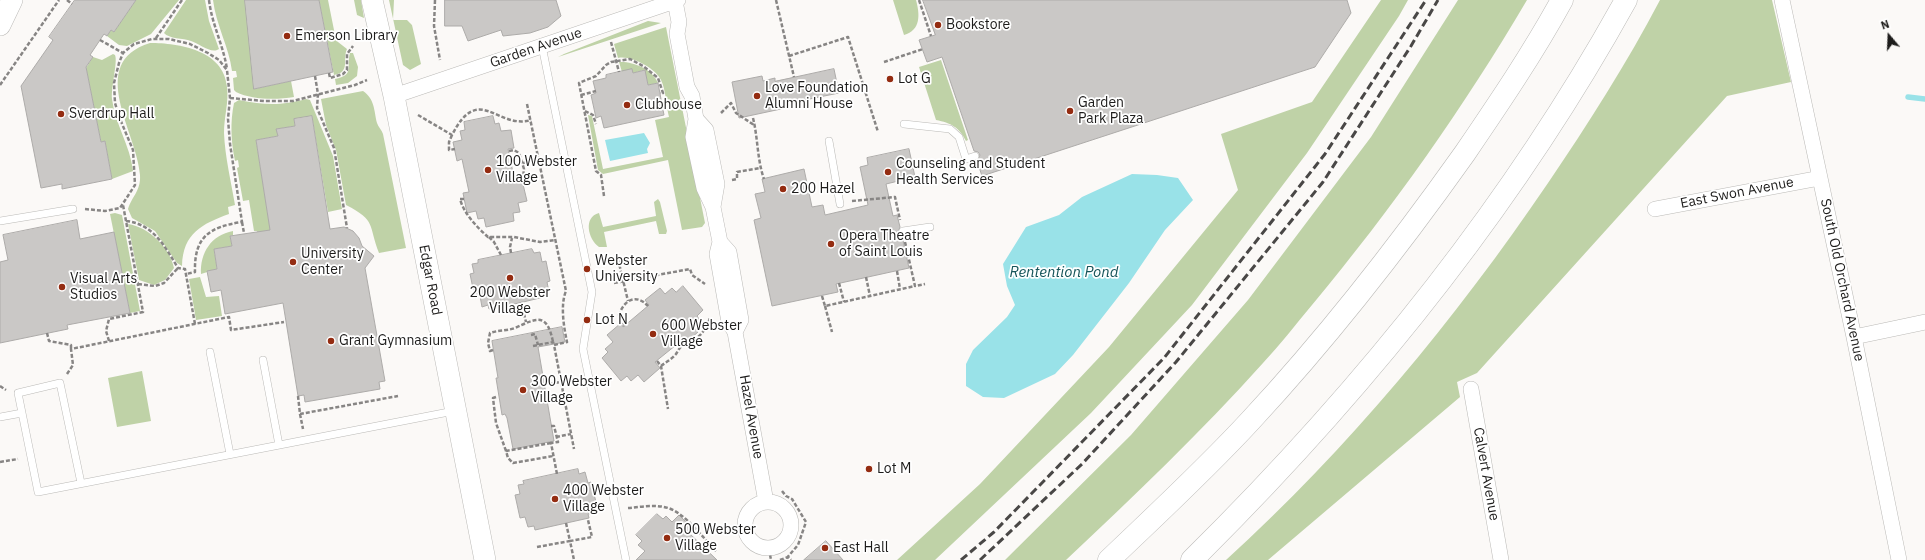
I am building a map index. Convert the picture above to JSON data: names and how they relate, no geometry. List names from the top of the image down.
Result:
{
  "streets": {
    "street": [
      "Garden Avenue",
      "East Swon Avenue",
      "Edgar Road",
      "South Old Orchard Avenue",
      "Hazel Avenue",
      "Calvert Avenue"
    ]
  },
  "crossings": [
    ["Garden Avenue", "Edgar Road"],
    ["Garden Avenue", "Hazel Avenue"],
    ["East Swon Avenue", "South Old Orchard Avenue"]
  ],
  "water": ["Rentention Pond"],
  "places": [
    "Bookstore",
    "Emerson Library",
    "Lot G",
    "Love Foundation Alumni House",
    "Clubhouse",
    "Garden Park Plaza",
    "Sverdrup Hall",
    "100 Webster Village",
    "Counseling and Student Health Services",
    "200 Hazel",
    "Opera Theatre of Saint Louis",
    "University Center",
    "Webster University",
    "200 Webster Village",
    "Visual Arts Studios",
    "Lot N",
    "600 Webster Village",
    "Grant Gymnasium",
    "300 Webster Village",
    "Lot M",
    "400 Webster Village",
    "500 Webster Village",
    "East Hall"
  ],
  "north": "top"
}
